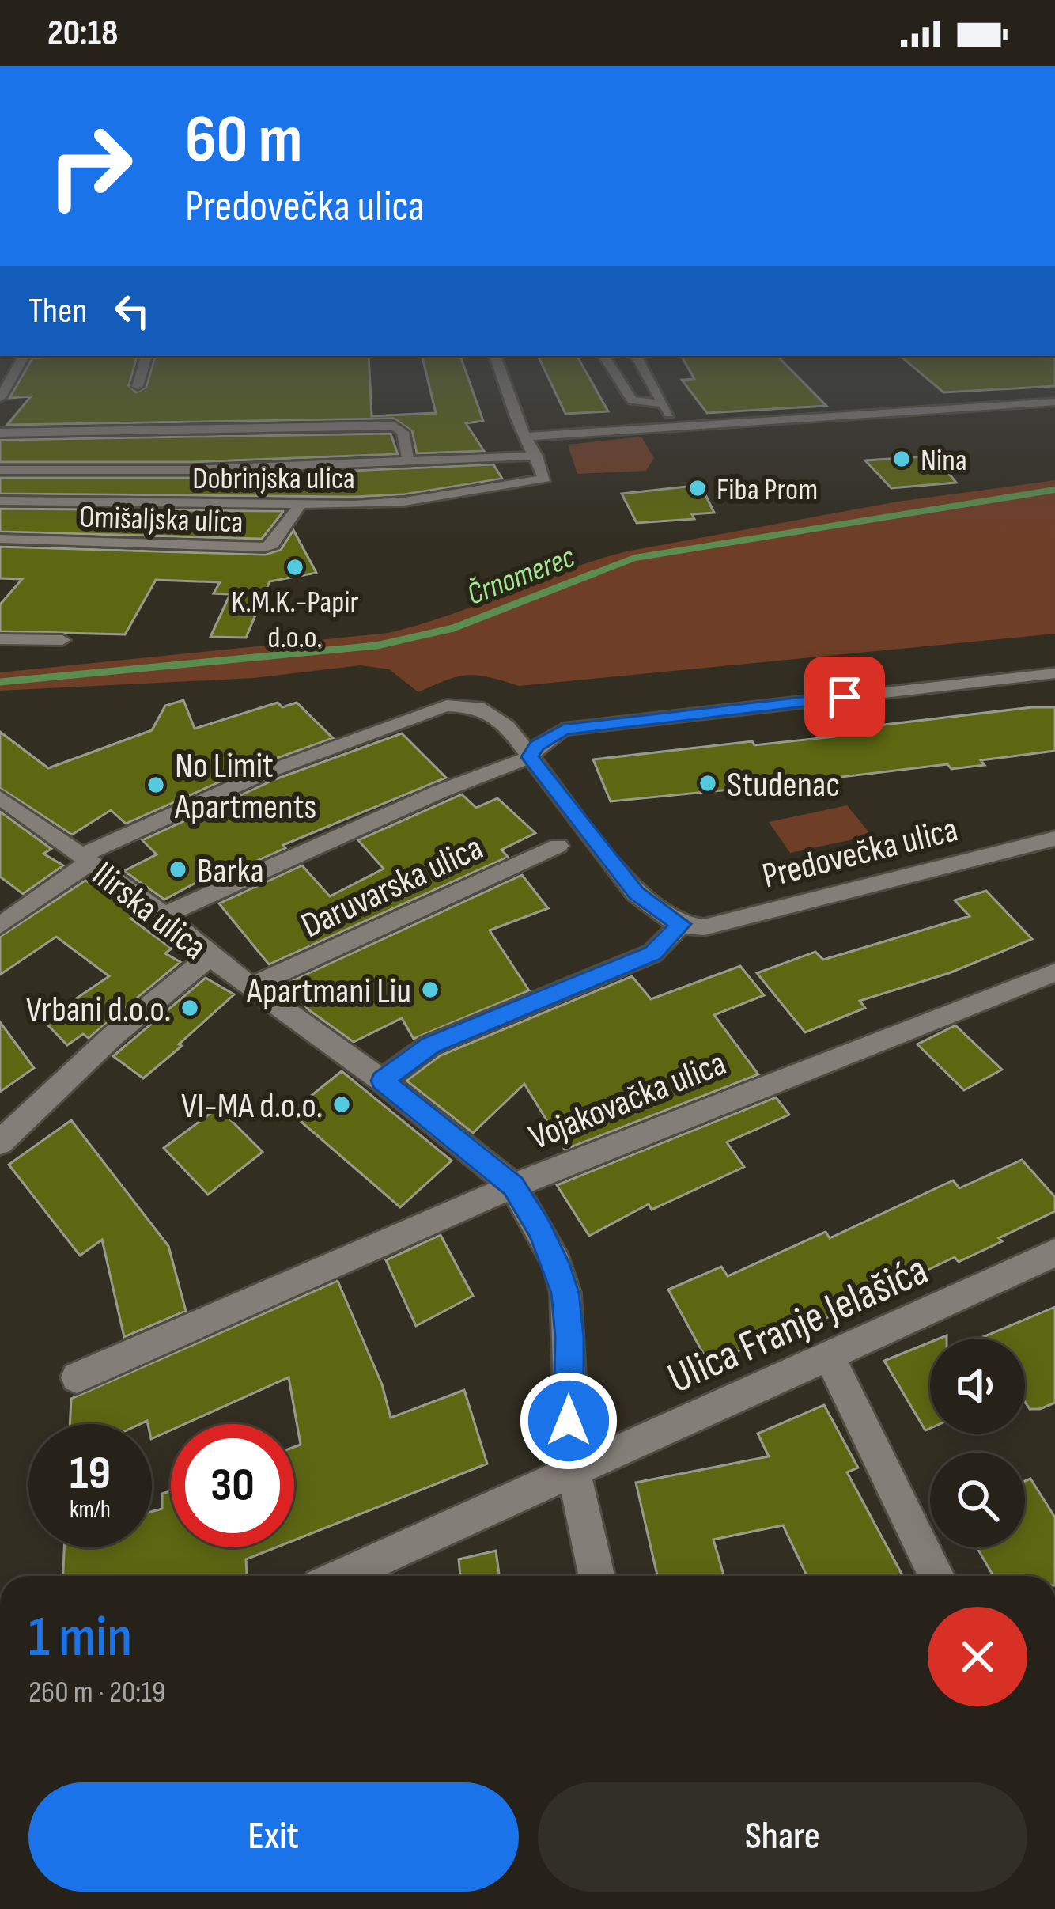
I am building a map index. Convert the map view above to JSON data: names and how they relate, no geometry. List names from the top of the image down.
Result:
{
  "streets": {
    "street": [
      "Dobrinjska ulica",
      "Omišaljska ulica",
      "Predovečka ulica",
      "Daruvarska ulica",
      "Ilirska ulica",
      "Vojakovačka ulica",
      "Ulica Franje Jelašića"
    ]
  },
  "crossings": [
    ["Dobrinjska ulica", "Omišaljska ulica"],
    ["Daruvarska ulica", "Ilirska ulica"],
    ["Ilirska ulica", "Vojakovačka ulica"],
    ["Ilirska ulica", "Ulica Franje Jelašića"]
  ],
  "water": ["Črnomerec"],
  "places": [
    "Nina",
    "Fiba Prom",
    "K.M.K.-Papir d.o.o.",
    "Studenac",
    "No Limit Apartments",
    "Barka",
    "Apartmani Liu",
    "Vrbani d.o.o.",
    "VI-MA d.o.o."
  ],
  "page": {
    "status": "20:18",
    "turn": ["60 m", "Predovečka ulica"],
    "then": "Then",
    "speed": "19 km/h",
    "limit": "30",
    "heading": ["1 min", "260 m · 20:19"],
    "buttons": ["Exit", "Share"]
  }
}
